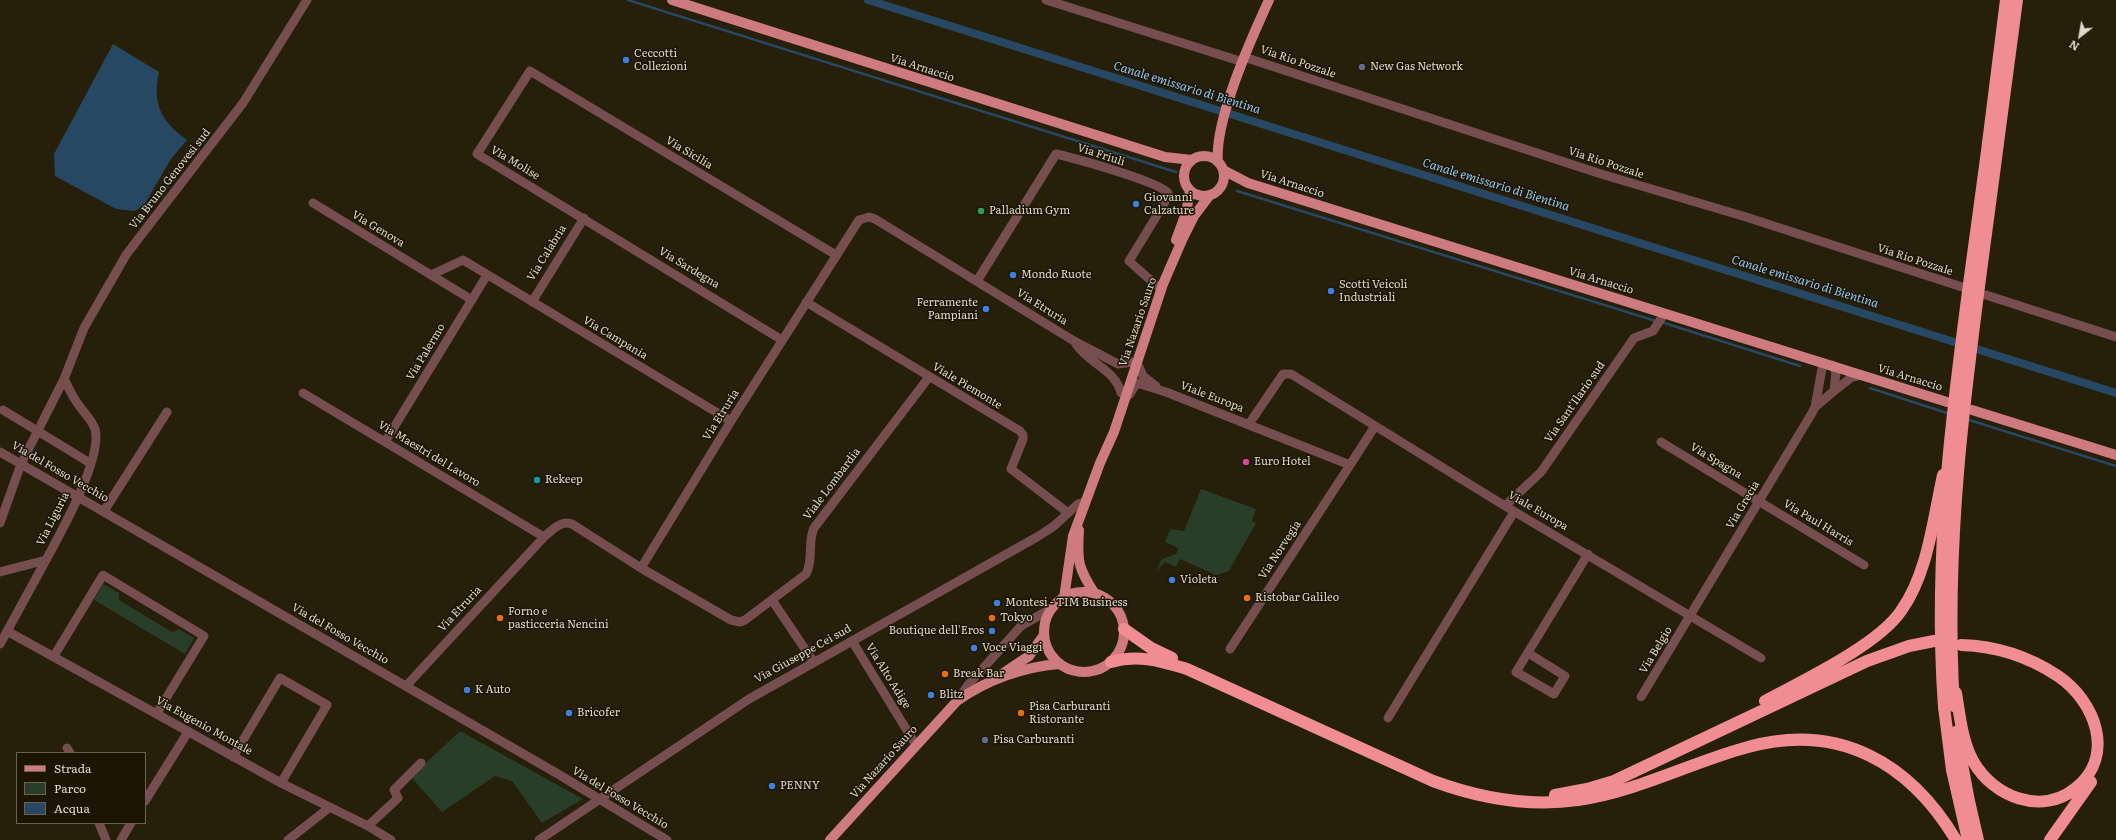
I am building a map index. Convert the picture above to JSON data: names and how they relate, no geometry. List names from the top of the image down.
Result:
{
  "streets": {
    "main road": ["Via Arnaccio", "Via Nazario Sauro"],
    "street": [
      "Via Rio Pozzale",
      "Via Sicilia",
      "Via Friuli",
      "Via Molise",
      "Via Bruno Genovesi sud",
      "Via Genova",
      "Via Calabria",
      "Via Sardegna",
      "Via Etruria",
      "Via Campania",
      "Via Palermo",
      "Viale Piemonte",
      "Viale Europa",
      "Via Sant'Ilario sud",
      "Via Maestri del Lavoro",
      "Via Spagna",
      "Via del Fosso Vecchio",
      "Viale Lombardia",
      "Via Grecia",
      "Via Liguria",
      "Via Paul Harris",
      "Via Norvegia",
      "Via Belgio",
      "Via Giuseppe Cei sud",
      "Via Alto Adige",
      "Via Eugenio Montale"
    ]
  },
  "crossings": [
    ["Via Arnaccio", "Via Nazario Sauro"],
    ["Via Arnaccio", "Via Sant'Ilario sud"],
    ["Via Arnaccio", "Via Grecia"],
    ["Via Sicilia", "Via Molise"],
    ["Via Sicilia", "Via Etruria"],
    ["Via Friuli", "Via Etruria"],
    ["Via Friuli", "Via Nazario Sauro"],
    ["Via Molise", "Via Calabria"],
    ["Via Molise", "Via Sardegna"],
    ["Via Bruno Genovesi sud", "Via del Fosso Vecchio"],
    ["Via Bruno Genovesi sud", "Via Liguria"],
    ["Via Genova", "Via Palermo"],
    ["Via Calabria", "Via Sardegna"],
    ["Via Calabria", "Via Campania"],
    ["Via Sardegna", "Via Etruria"],
    ["Via Etruria", "Via Nazario Sauro"],
    ["Via Etruria", "Via Campania"],
    ["Via Etruria", "Viale Piemonte"],
    ["Via Etruria", "Viale Europa"],
    ["Via Etruria", "Via Maestri del Lavoro"],
    ["Via Etruria", "Via del Fosso Vecchio"],
    ["Via Etruria", "Viale Lombardia"],
    ["Via Nazario Sauro", "Viale Europa"],
    ["Via Nazario Sauro", "Via Giuseppe Cei sud"],
    ["Via Nazario Sauro", "Via Alto Adige"],
    ["Via Campania", "Via Palermo"],
    ["Via Palermo", "Via Maestri del Lavoro"],
    ["Viale Piemonte", "Viale Lombardia"],
    ["Viale Piemonte", "Via Giuseppe Cei sud"],
    ["Viale Europa", "Via Sant'Ilario sud"],
    ["Viale Europa", "Via Grecia"],
    ["Viale Europa", "Via Norvegia"],
    ["Viale Europa", "Via Belgio"],
    ["Via Spagna", "Via Grecia"],
    ["Via Spagna", "Via Paul Harris"],
    ["Via del Fosso Vecchio", "Via Liguria"],
    ["Via del Fosso Vecchio", "Via Giuseppe Cei sud"],
    ["Via Grecia", "Via Paul Harris"],
    ["Via Grecia", "Via Belgio"],
    ["Via Giuseppe Cei sud", "Via Alto Adige"]
  ],
  "water": ["Canale emissario di Bientina"],
  "places": [
    "Ceccotti Collezioni",
    "New Gas Network",
    "Giovanni Calzature",
    "Palladium Gym",
    "Mondo Ruote",
    "Scotti Veicoli Industriali",
    "Ferramente Pampiani",
    "Euro Hotel",
    "Rekeep",
    "Violeta",
    "Ristobar Galileo",
    "Montesi - TIM Business",
    "Forno e pasticceria Nencini",
    "Tokyo",
    "Boutique dell'Eros",
    "Voce Viaggi",
    "Break Bar",
    "K Auto",
    "Blitz",
    "Bricofer",
    "Pisa Carburanti Ristorante",
    "Pisa Carburanti",
    "PENNY"
  ],
  "legend": ["Strada", "Parco", "Acqua"],
  "north": "bottom left"
}
